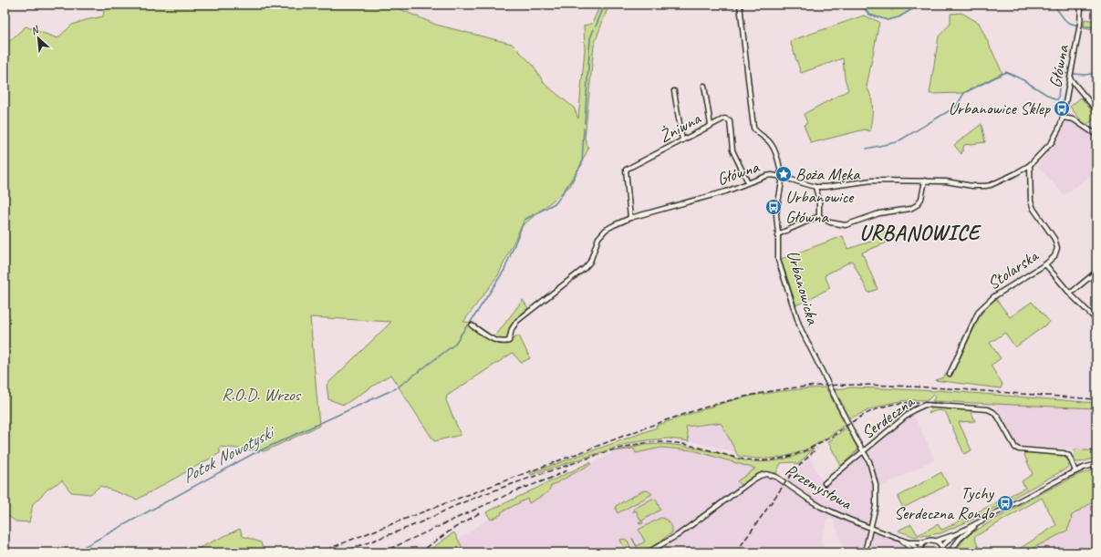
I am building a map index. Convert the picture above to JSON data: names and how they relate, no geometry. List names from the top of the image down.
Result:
{
  "streets": {
    "street": [
      "Główna",
      "Żniwna",
      "Stolarska",
      "Urbanowicka",
      "Serdeczna",
      "Przemysłowa"
    ]
  },
  "crossings": [
    ["Główna", "Żniwna"],
    ["Główna", "Stolarska"],
    ["Główna", "Urbanowicka"],
    ["Urbanowicka", "Serdeczna"],
    ["Urbanowicka", "Przemysłowa"]
  ],
  "districts": ["URBANOWICE"],
  "water": ["Potok Nowotyski"],
  "parks": ["R.O.D. Wrzos"],
  "places": {
    "bus stop": ["Urbanowice Sklep", "Urbanowice Główna", "Tychy Serdeczna Rondo"],
    "place": ["Boża Męka"]
  },
  "north": "top left"
}
